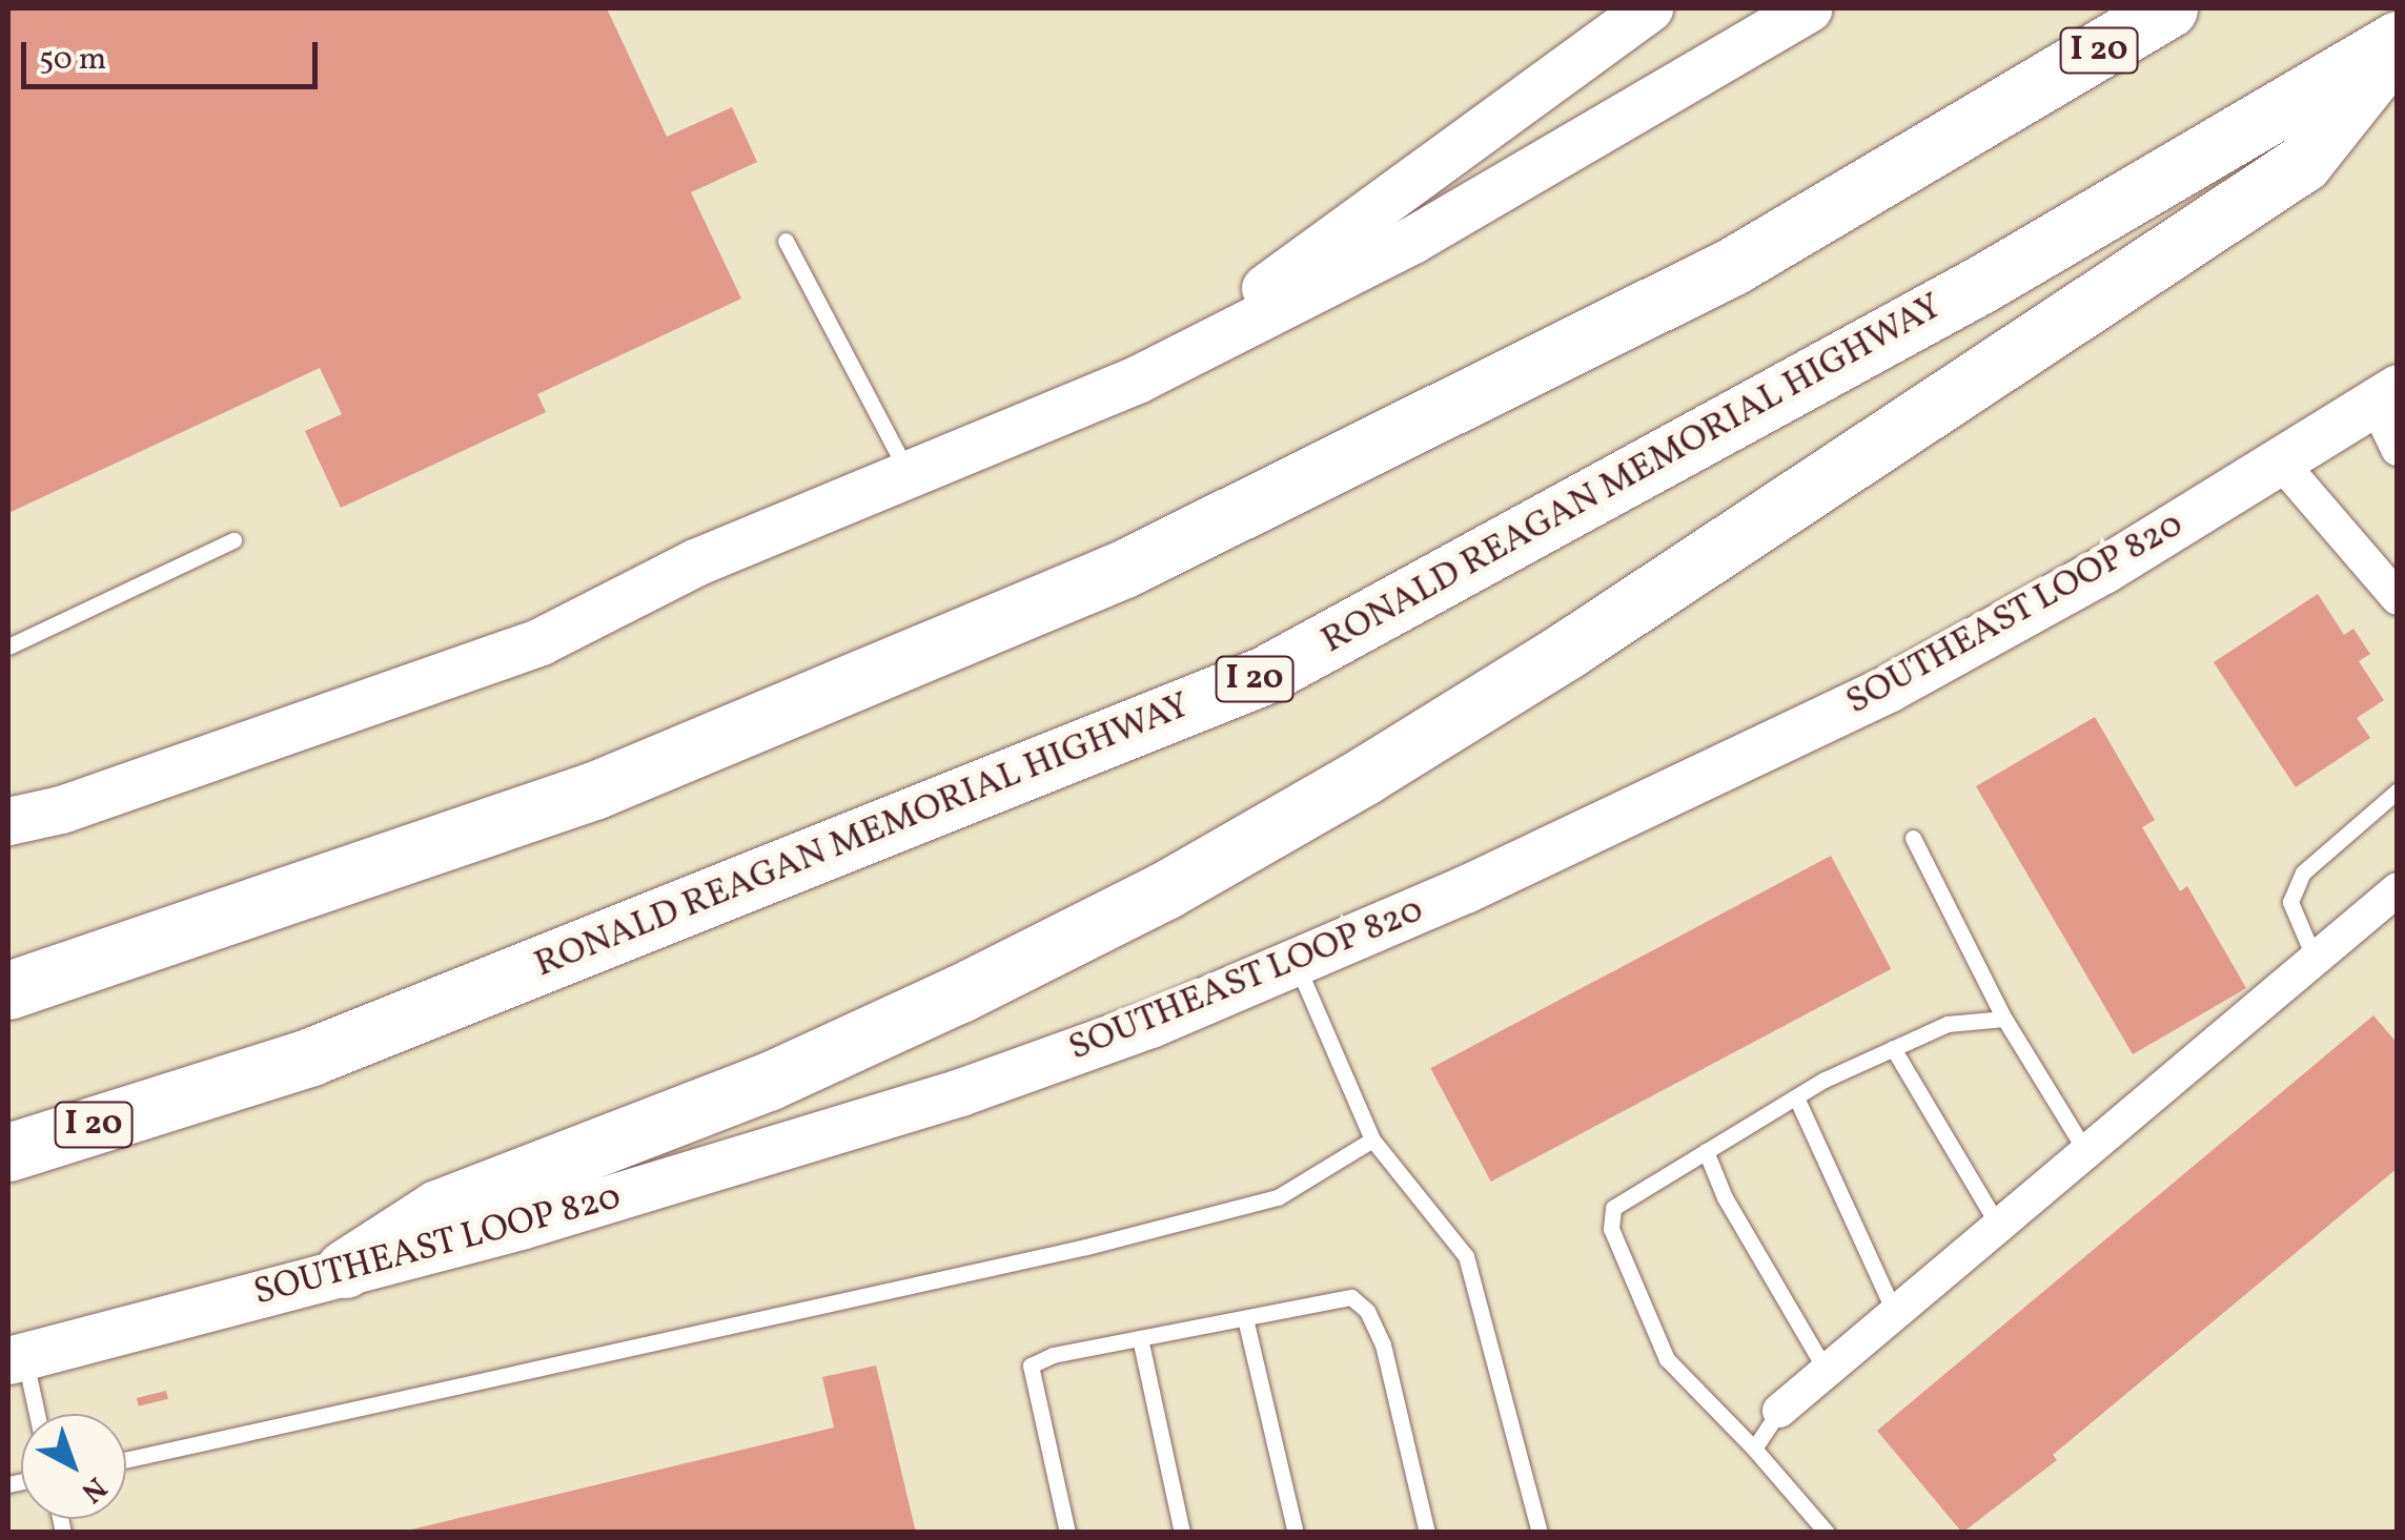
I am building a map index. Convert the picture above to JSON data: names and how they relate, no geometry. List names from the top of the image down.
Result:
{
  "streets": {
    "highway": ["I 20", "RONALD REAGAN MEMORIAL HIGHWAY"],
    "main road": ["SOUTHEAST LOOP 820"]
  },
  "scale_bar": "50 m",
  "north": "bottom right"
}
